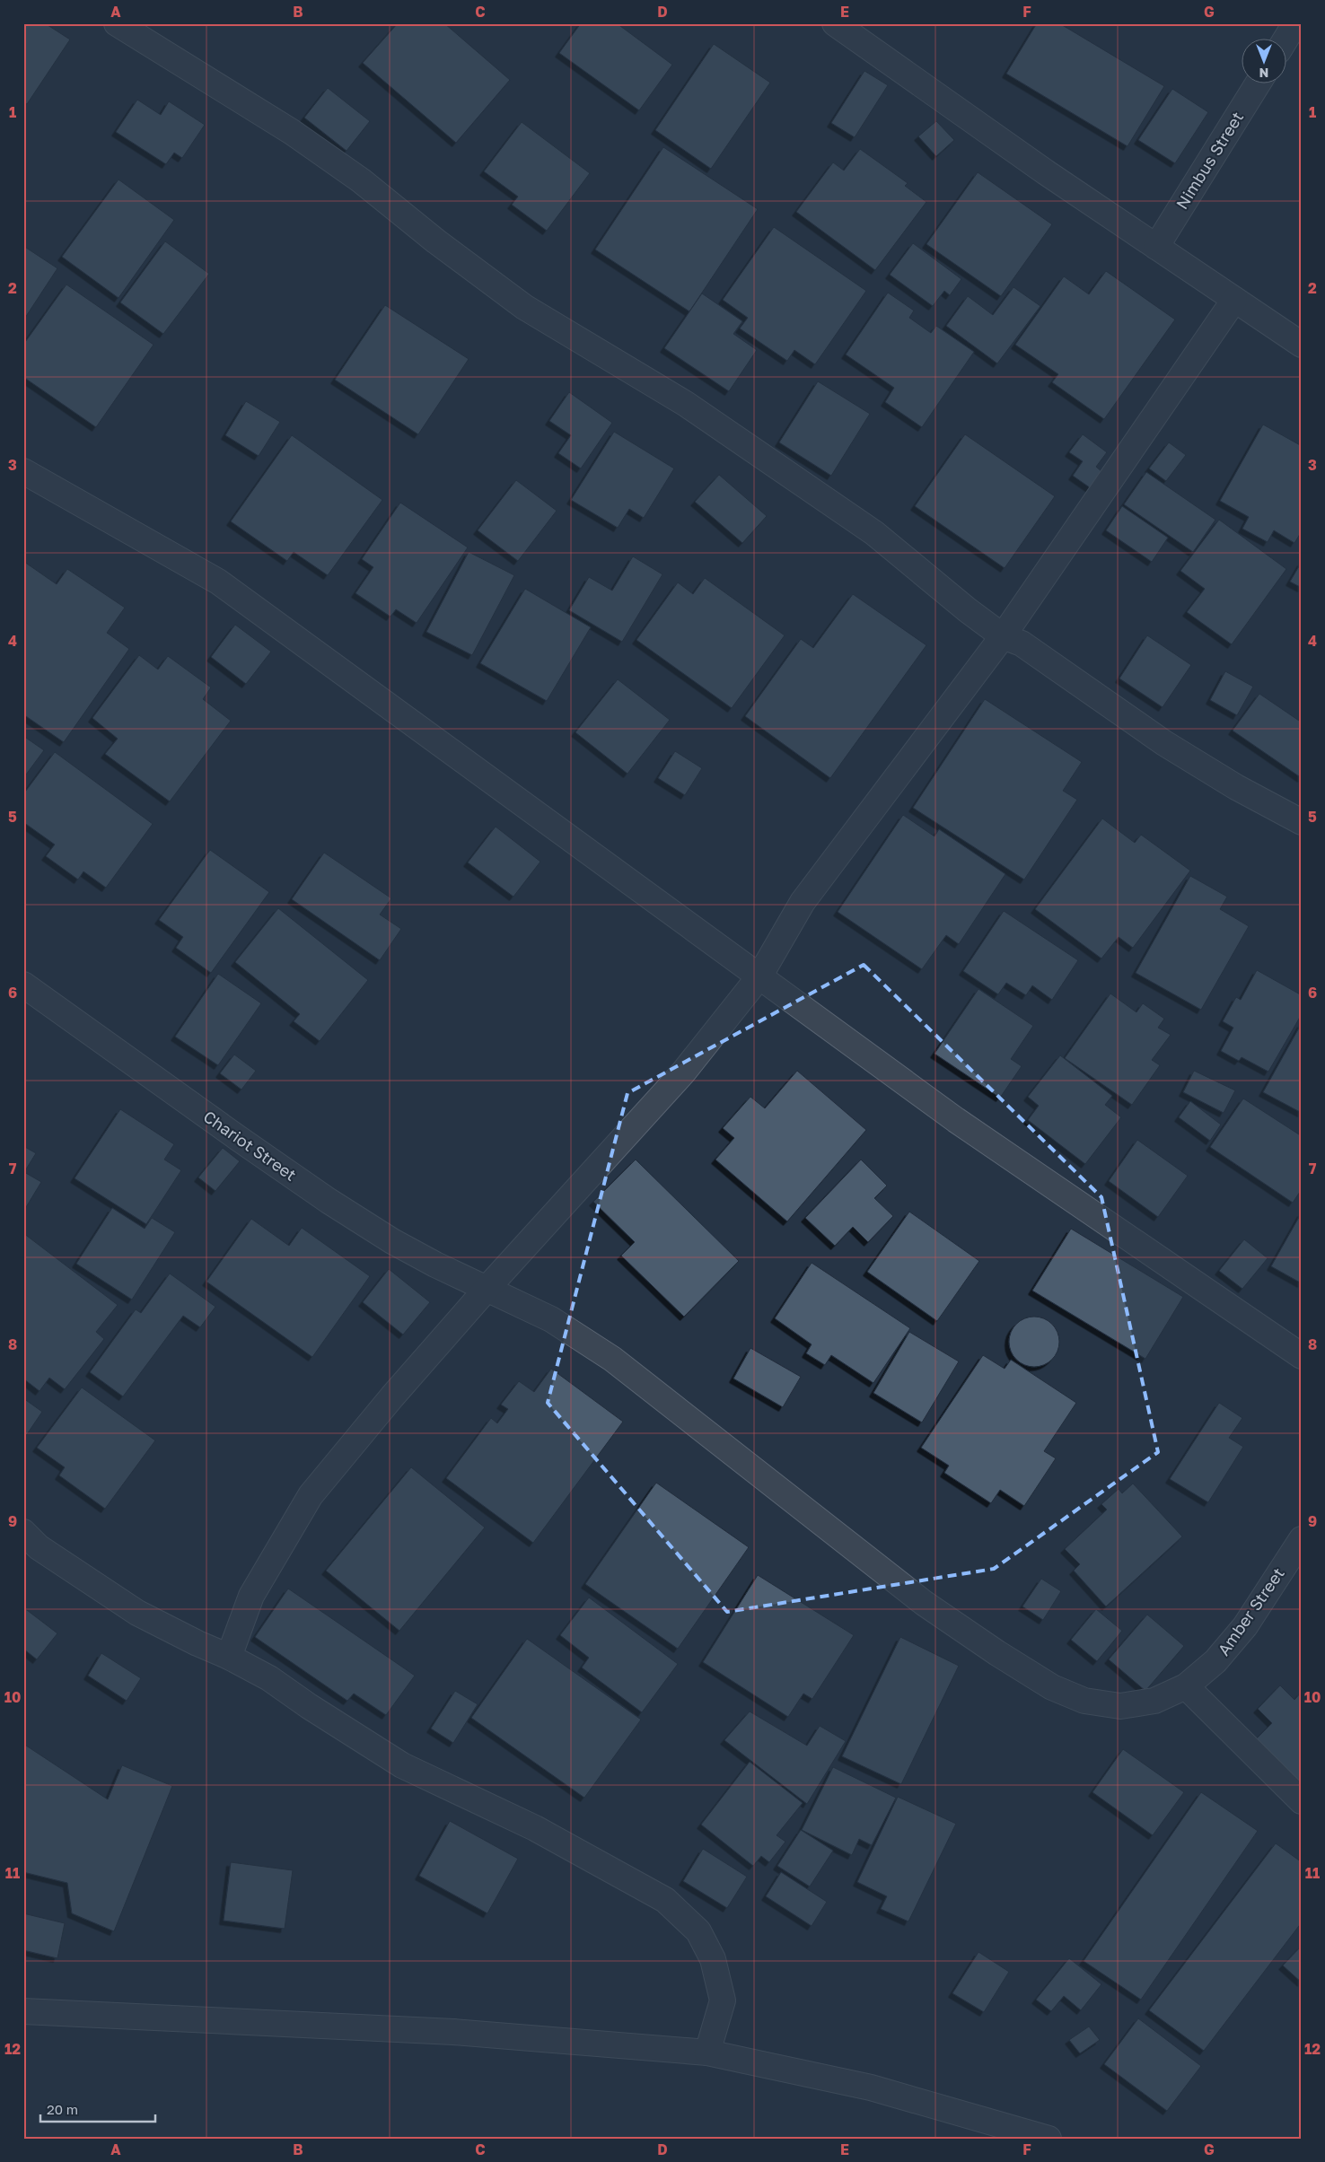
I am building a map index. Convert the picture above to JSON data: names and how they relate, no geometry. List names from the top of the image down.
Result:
{
  "streets": {
    "street": ["Nimbus Street", "Chariot Street", "Amber Street"]
  },
  "crossings": [
    ["Chariot Street", "Amber Street"]
  ],
  "scale_bar": "20 m",
  "north": "bottom",
  "grid": {
    "columns": [
      "A",
      "B",
      "C",
      "D",
      "E",
      "F",
      "G"
    ],
    "rows": [
      "1",
      "2",
      "3",
      "4",
      "5",
      "6",
      "7",
      "8",
      "9",
      "10",
      "11",
      "12"
    ]
  }
}
